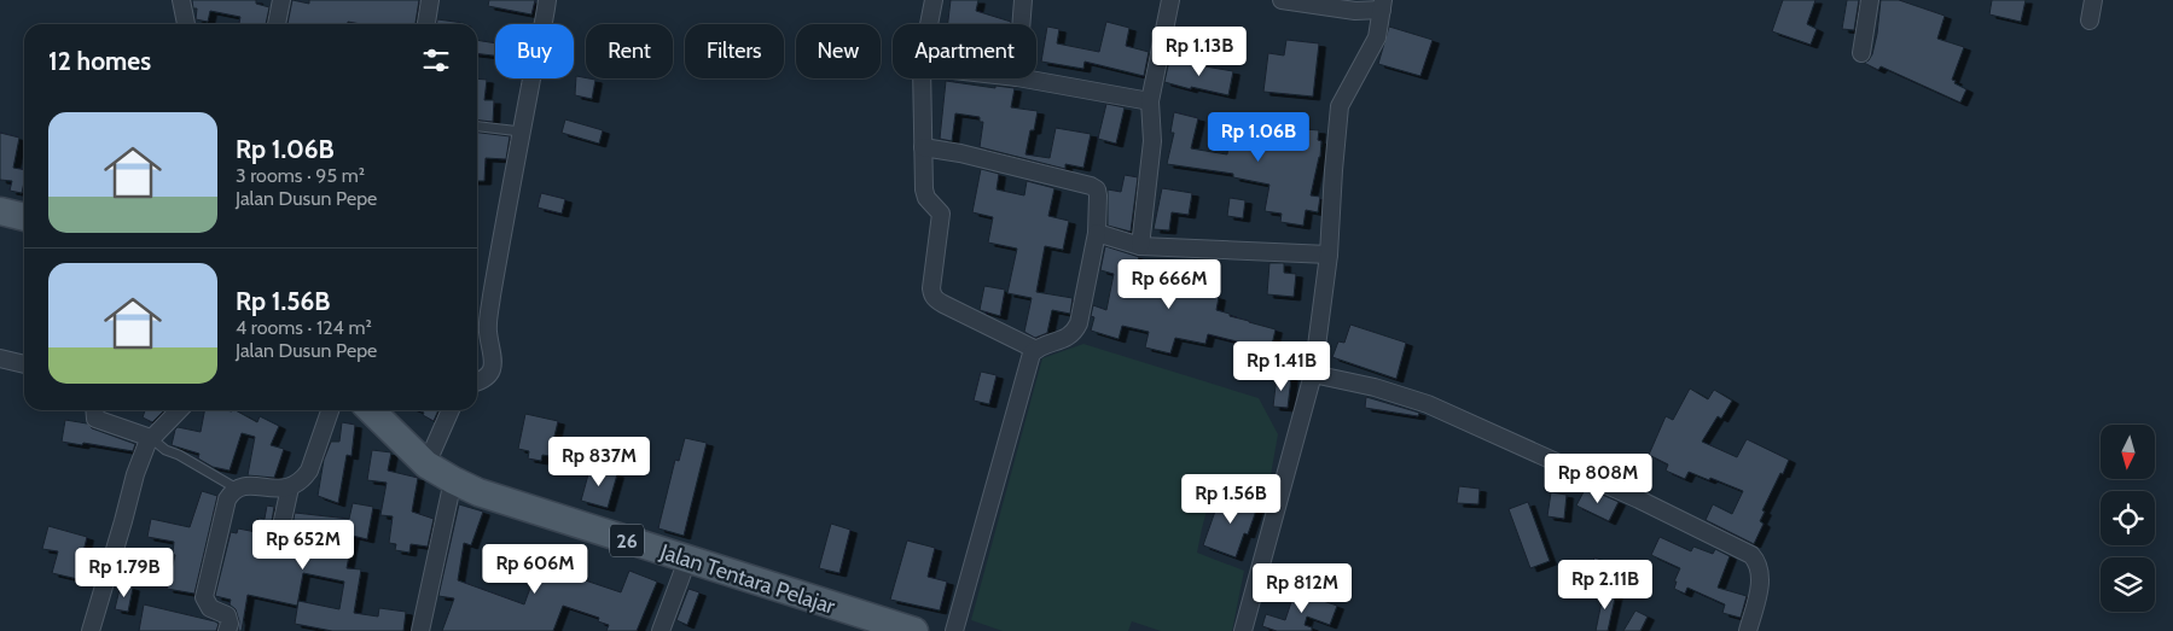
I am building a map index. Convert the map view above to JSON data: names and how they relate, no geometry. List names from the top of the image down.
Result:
{
  "streets": {
    "main road": ["26", "Jalan Tentara Pelajar"]
  },
  "north": "bottom",
  "page": {
    "chip": [
      "Buy",
      "Rent",
      "Filters",
      "New",
      "Apartment"
    ],
    "heading": "12 homes",
    "price": [
      "Rp 1.13B",
      "Rp 1.06B",
      "Rp 666M",
      "Rp 1.41B",
      "Rp 837M",
      "Rp 808M",
      "Rp 1.56B",
      "Rp 652M",
      "Rp 606M",
      "Rp 1.79B",
      "Rp 2.11B",
      "Rp 812M"
    ],
    "list": [
      {
        "name": "Rp 1.06B",
        "note": "3 rooms · 95 m² · Jalan Dusun Pepe"
      },
      {
        "name": "Rp 1.56B",
        "note": "4 rooms · 124 m² · Jalan Dusun Pepe"
      }
    ]
  }
}
